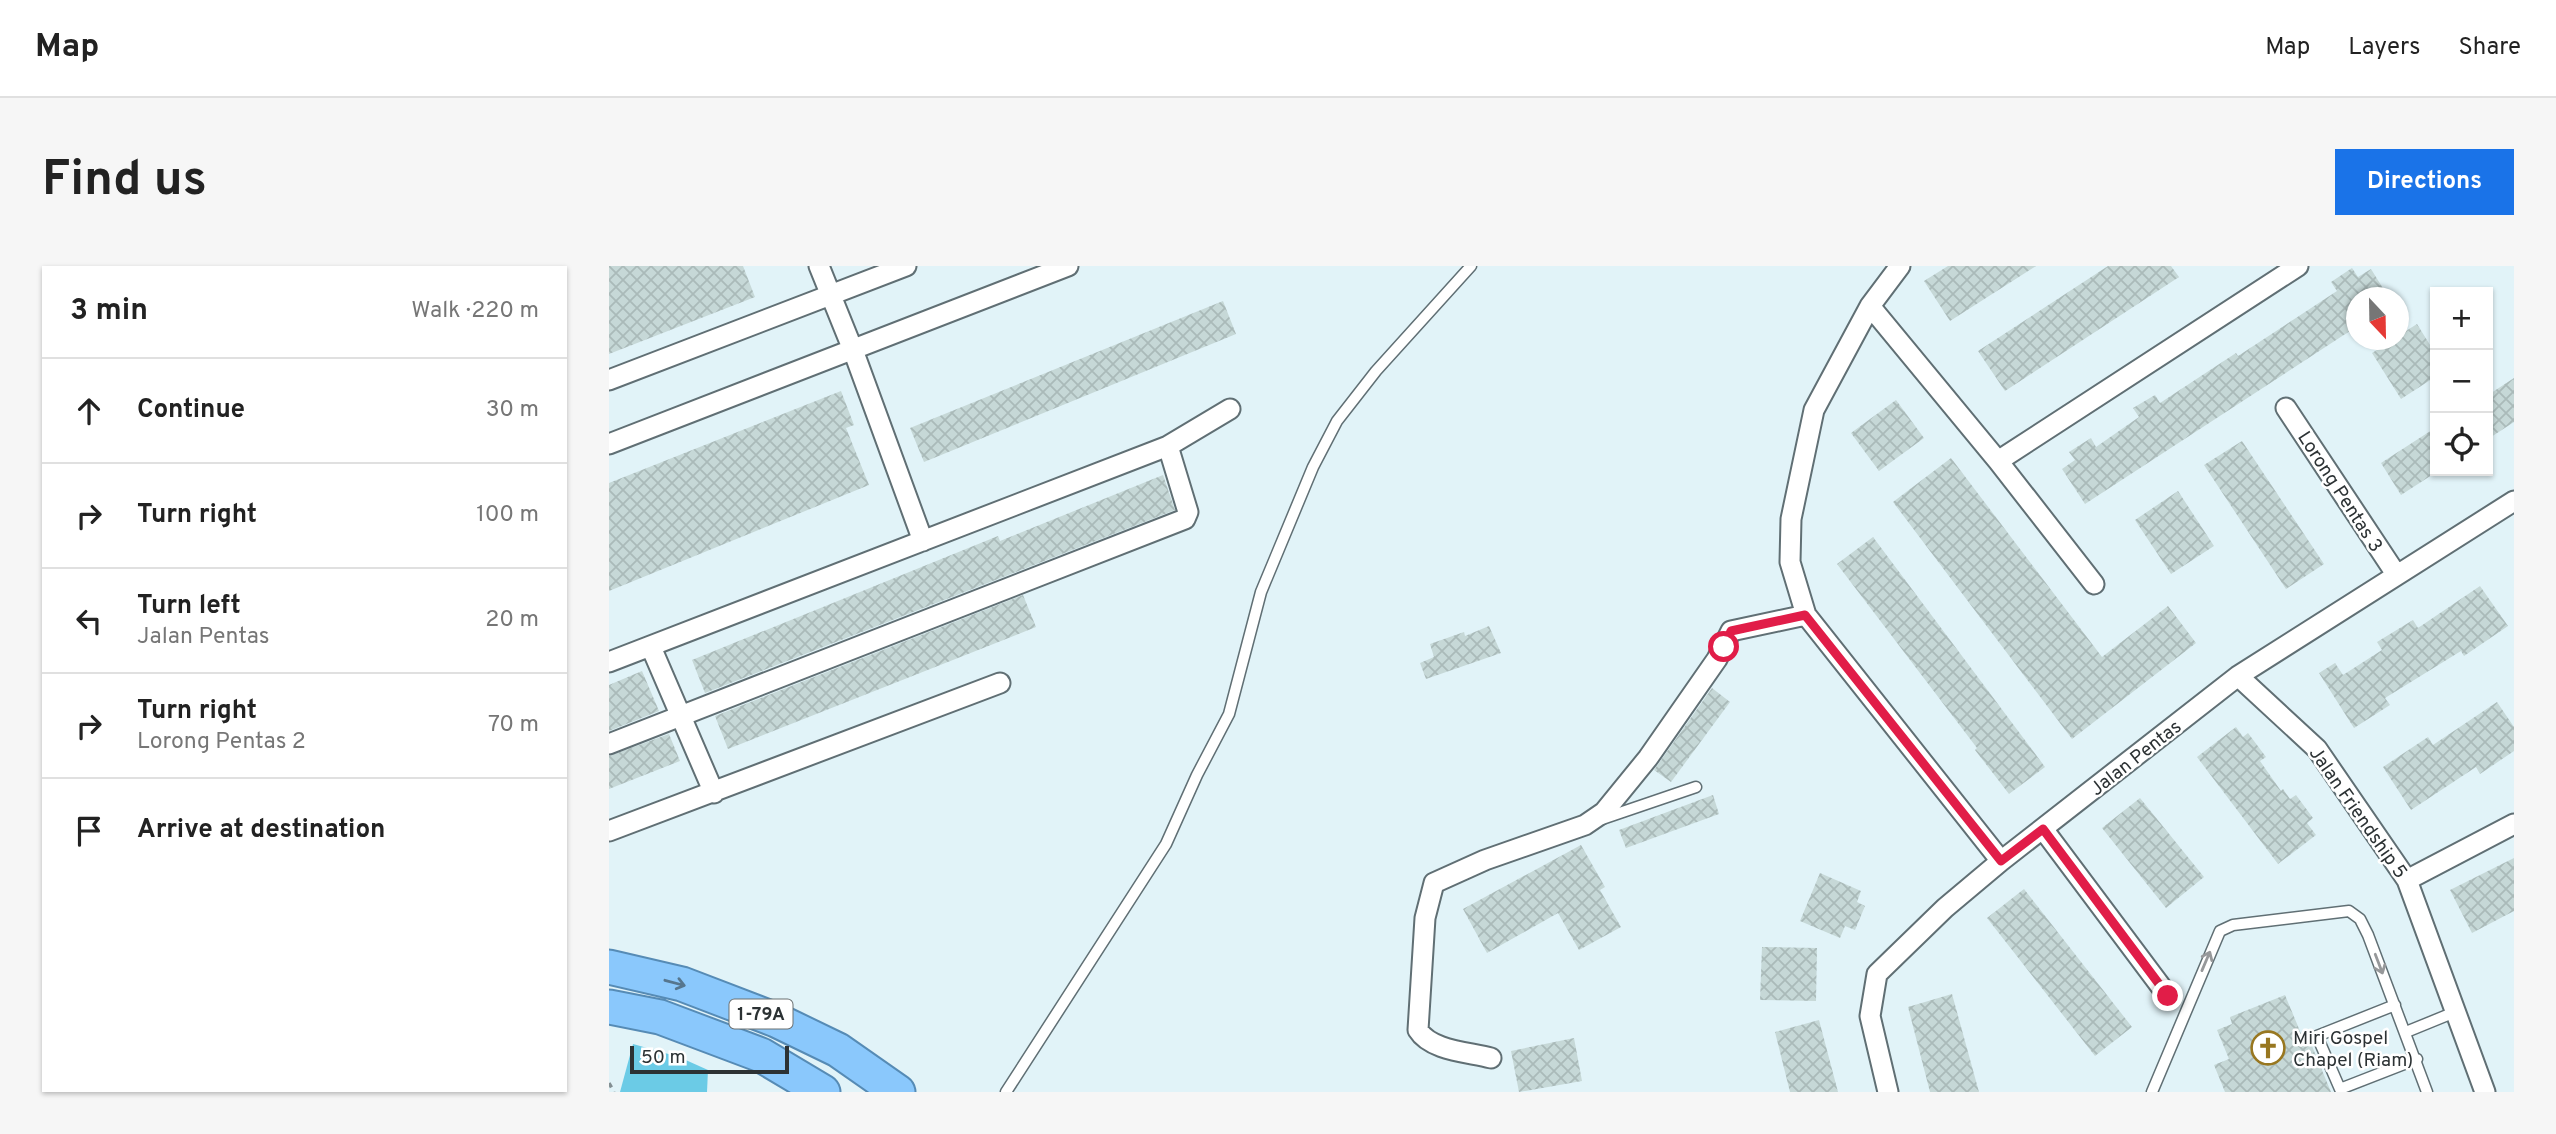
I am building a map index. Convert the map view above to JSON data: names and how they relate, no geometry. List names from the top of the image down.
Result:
{
  "streets": {
    "highway": ["1-79A"],
    "street": ["Lorong Pentas 3", "Jalan Pentas", "Jalan Friendship 5"]
  },
  "crossings": [
    ["Lorong Pentas 3", "Jalan Pentas"],
    ["Jalan Pentas", "Jalan Friendship 5"]
  ],
  "places": {
    "church": ["Miri Gospel Chapel (Riam)"]
  },
  "scale_bar": "50 m",
  "north": "bottom",
  "page": {
    "header": "Map",
    "nav": ["Map", "Layers", "Share"],
    "buttons": "Directions",
    "title": "Find us",
    "heading": ["3 min", "Walk · 220 m"],
    "map_buttons": ["+", "−"],
    "list": [
      ["Continue", "30 m"],
      ["Turn right", "100 m"],
      ["Turn left", "Jalan Pentas", "20 m"],
      ["Turn right", "Lorong Pentas 2", "70 m"],
      "Arrive at destination"
    ],
    "scale": "50 m"
  }
}
